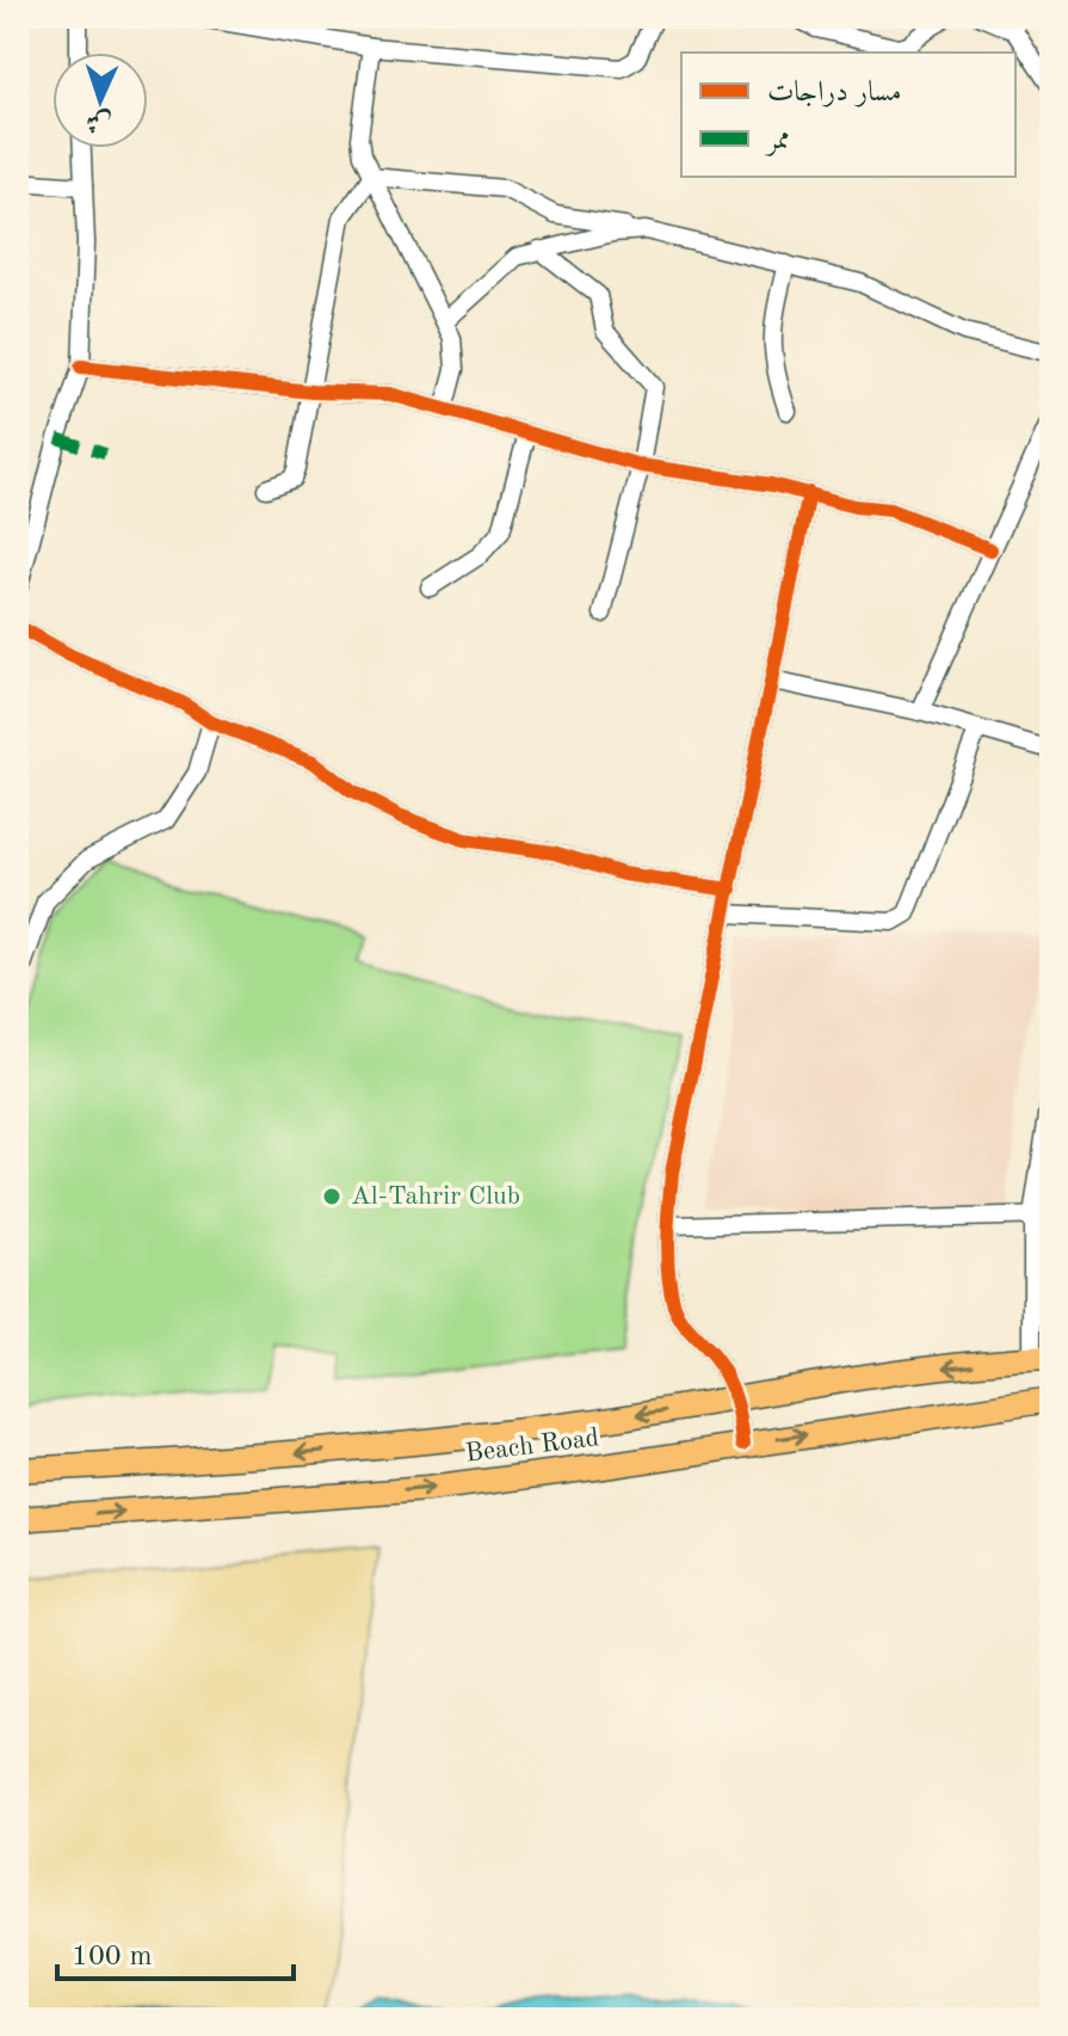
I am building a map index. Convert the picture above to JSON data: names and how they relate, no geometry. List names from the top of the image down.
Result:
{
  "streets": {
    "highway": ["Beach Road"]
  },
  "places": ["Al-Tahrir Club"],
  "legend": ["مسار دراجات", "ممر"],
  "scale_bar": "100 m",
  "north": "bottom"
}
